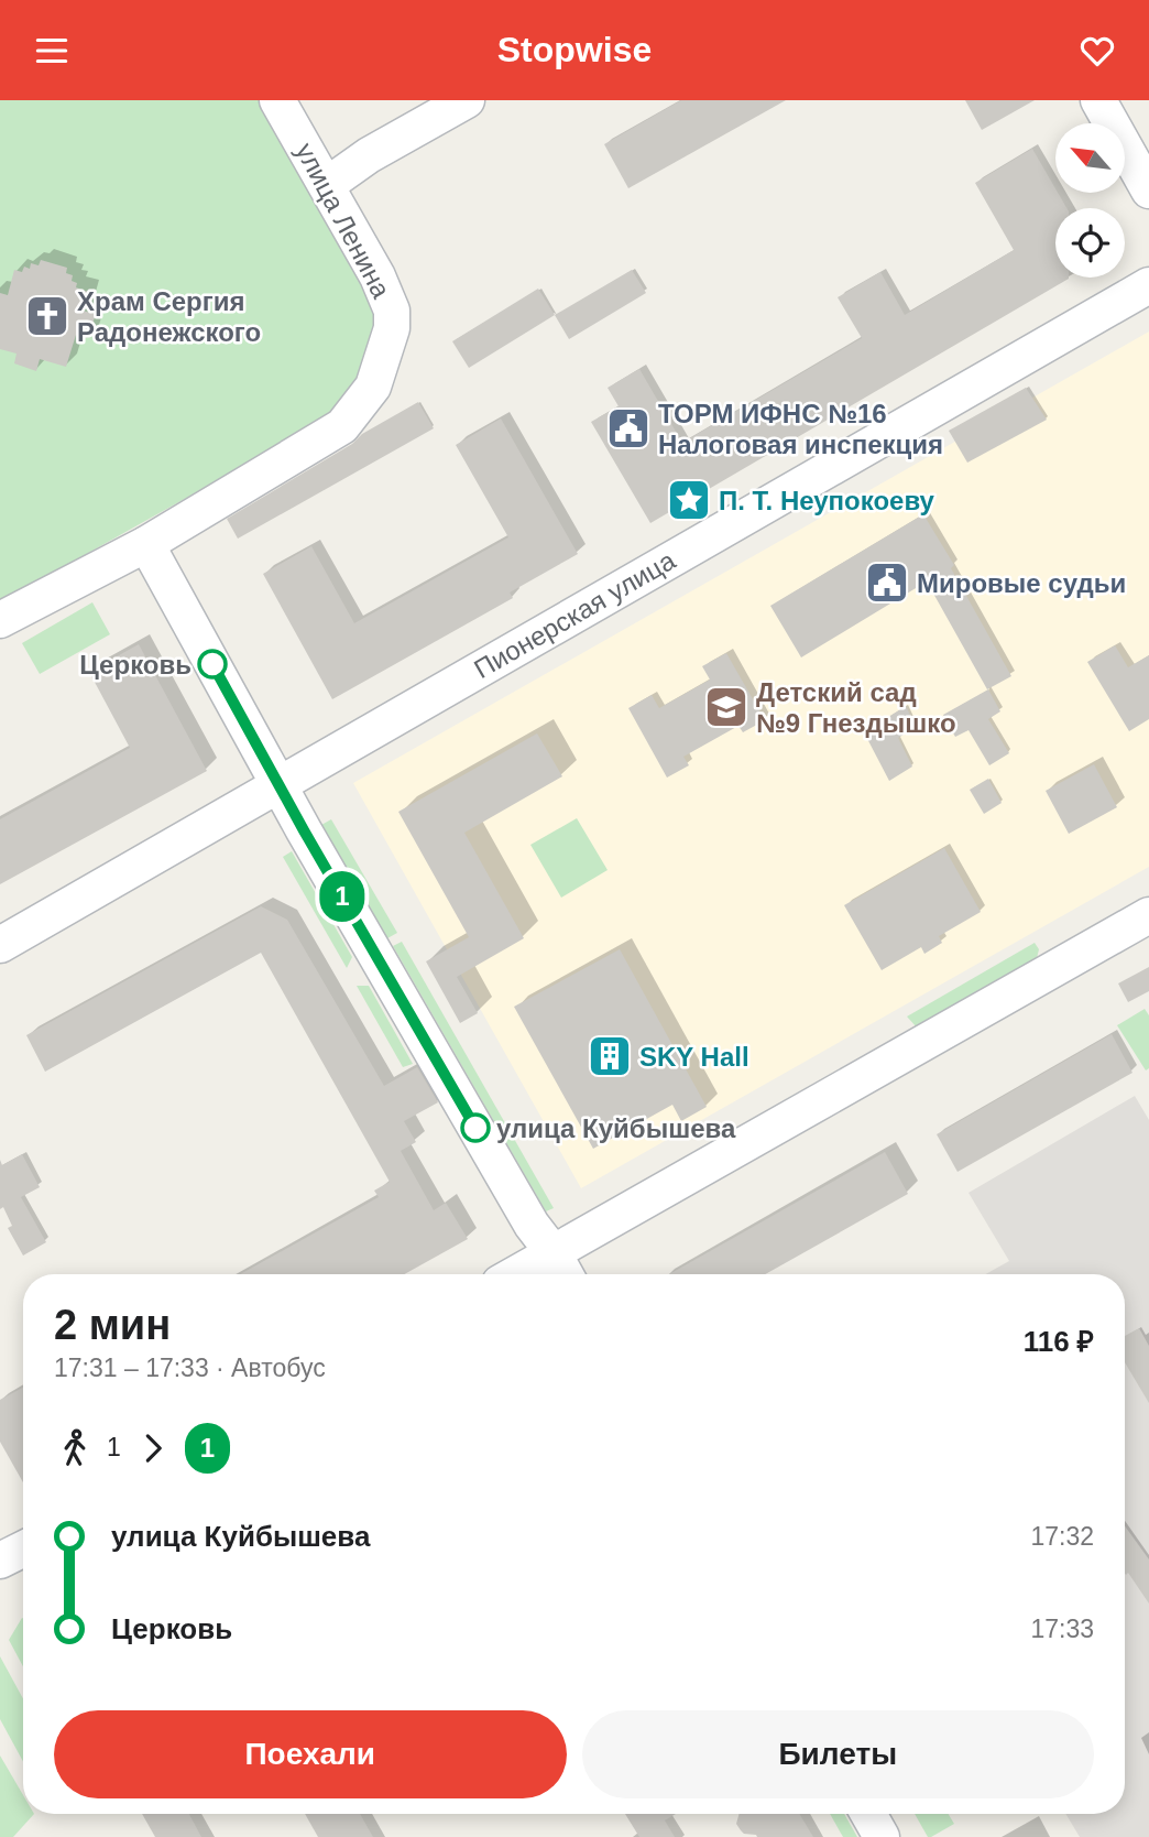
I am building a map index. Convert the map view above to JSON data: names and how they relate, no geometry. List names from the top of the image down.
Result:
{
  "streets": {
    "street": ["улица Ленина", "Пионерская улица"]
  },
  "places": {
    "church": ["Храм Сергия Радонежского"],
    "public building": ["ТОРМ ИФНС №16 Налоговая инспекция", "Мировые судьи"],
    "place": ["П. Т. Неупокоеву"],
    "other": ["Церковь", "улица Куйбышева"],
    "school or university": ["Детский сад №9 Гнездышко"],
    "building": ["SKY Hall"]
  },
  "lines": ["bus line 1"],
  "north": "top left",
  "page": {
    "header": "Stopwise",
    "on_map": "1",
    "heading": ["2 мин", "17:31 – 17:33 · Автобус", "116 ₽"],
    "legs": ["1", "1"],
    "list": [
      {
        "name": "улица Куйбышева",
        "value": "17:32"
      },
      {
        "name": "Церковь",
        "value": "17:33"
      }
    ],
    "buttons": ["Поехали", "Билеты"]
  }
}
